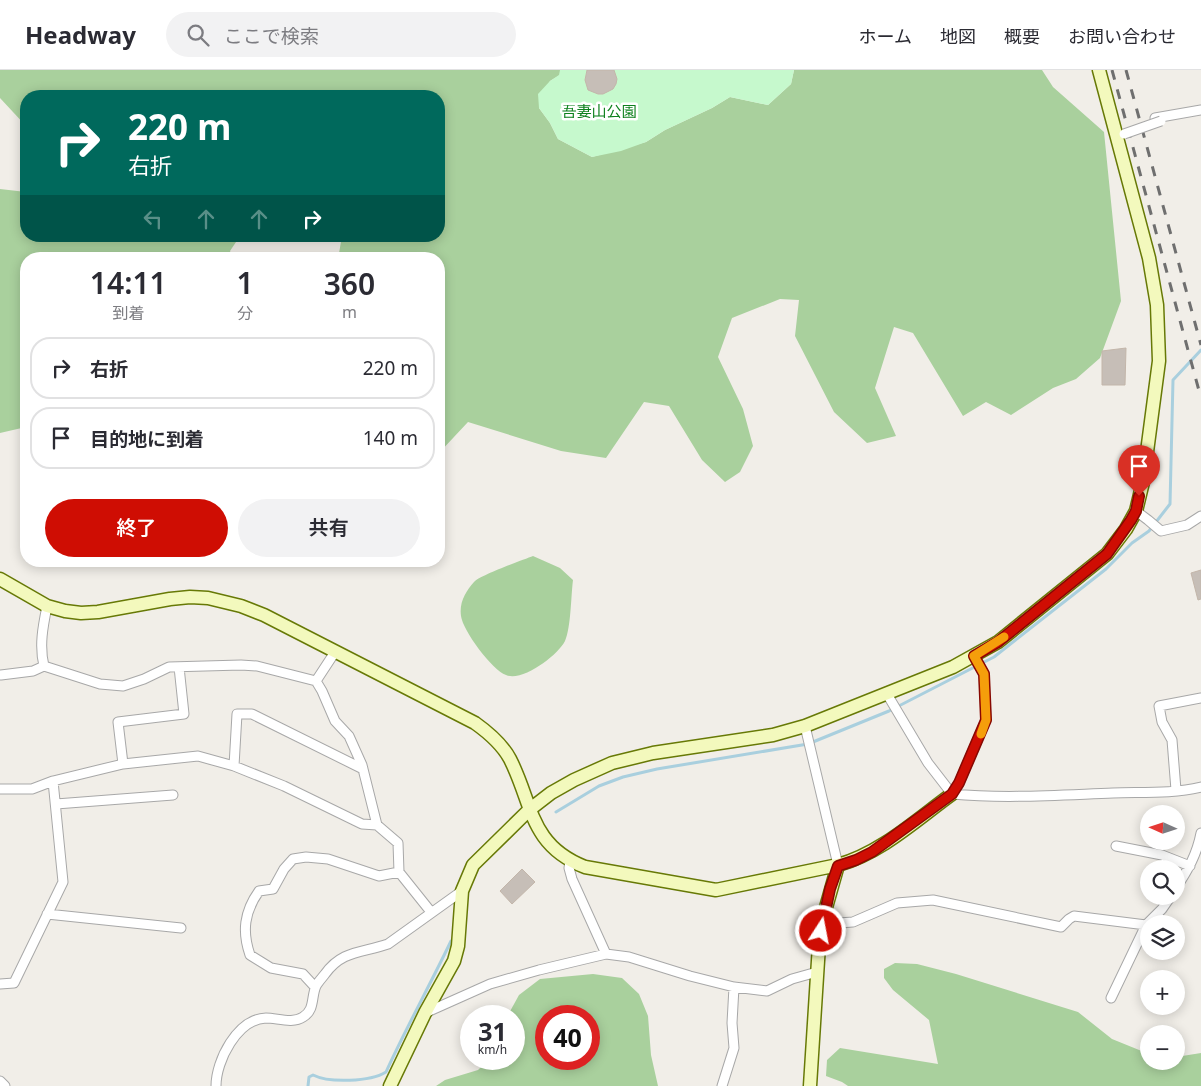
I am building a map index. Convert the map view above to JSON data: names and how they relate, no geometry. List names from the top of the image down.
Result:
{
  "parks": ["吾妻山公園"],
  "north": "left",
  "page": {
    "header": "Headway",
    "search": "ここで検索",
    "nav": [
      "ホーム",
      "地図",
      "概要",
      "お問い合わせ"
    ],
    "turn": ["220 m", "右折"],
    "eta": [
      "14:11",
      "到着",
      "1",
      "分",
      "360",
      "m"
    ],
    "list": [
      {
        "name": "右折",
        "value": "220 m"
      },
      {
        "name": "目的地に到着",
        "value": "140 m"
      }
    ],
    "buttons": ["終了", "共有"],
    "map_buttons": ["+", "−"],
    "speed": "31 km/h",
    "limit": "40"
  }
}
